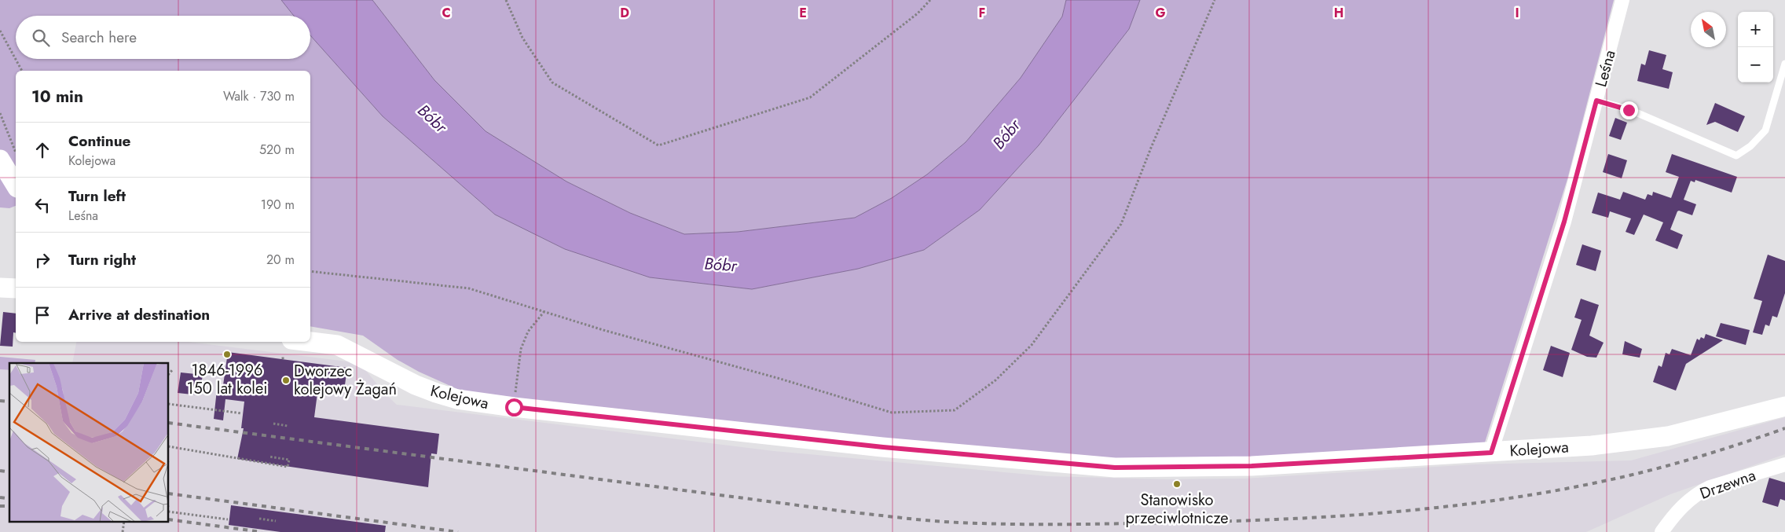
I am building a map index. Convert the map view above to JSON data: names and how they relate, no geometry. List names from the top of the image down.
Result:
{
  "streets": {
    "street": ["Leśna", "Kolejowa", "Drzewna"]
  },
  "crossings": [
    ["Leśna", "Kolejowa"]
  ],
  "water": ["Bóbr"],
  "places": ["1846-1996 150 lat kolei", "Dworzec kolejowy Żagań", "Stanowisko przeciwlotnicze"],
  "north": "top left",
  "page": {
    "map_buttons": ["+", "−"],
    "search": "Search here",
    "heading": ["10 min", "Walk · 730 m"],
    "list": [
      ["Continue", "Kolejowa", "520 m"],
      ["Turn left", "Leśna", "190 m"],
      ["Turn right", "20 m"],
      "Arrive at destination"
    ]
  },
  "grid": {
    "columns": [
      "C",
      "D",
      "E",
      "F",
      "G",
      "H",
      "I"
    ]
  }
}
